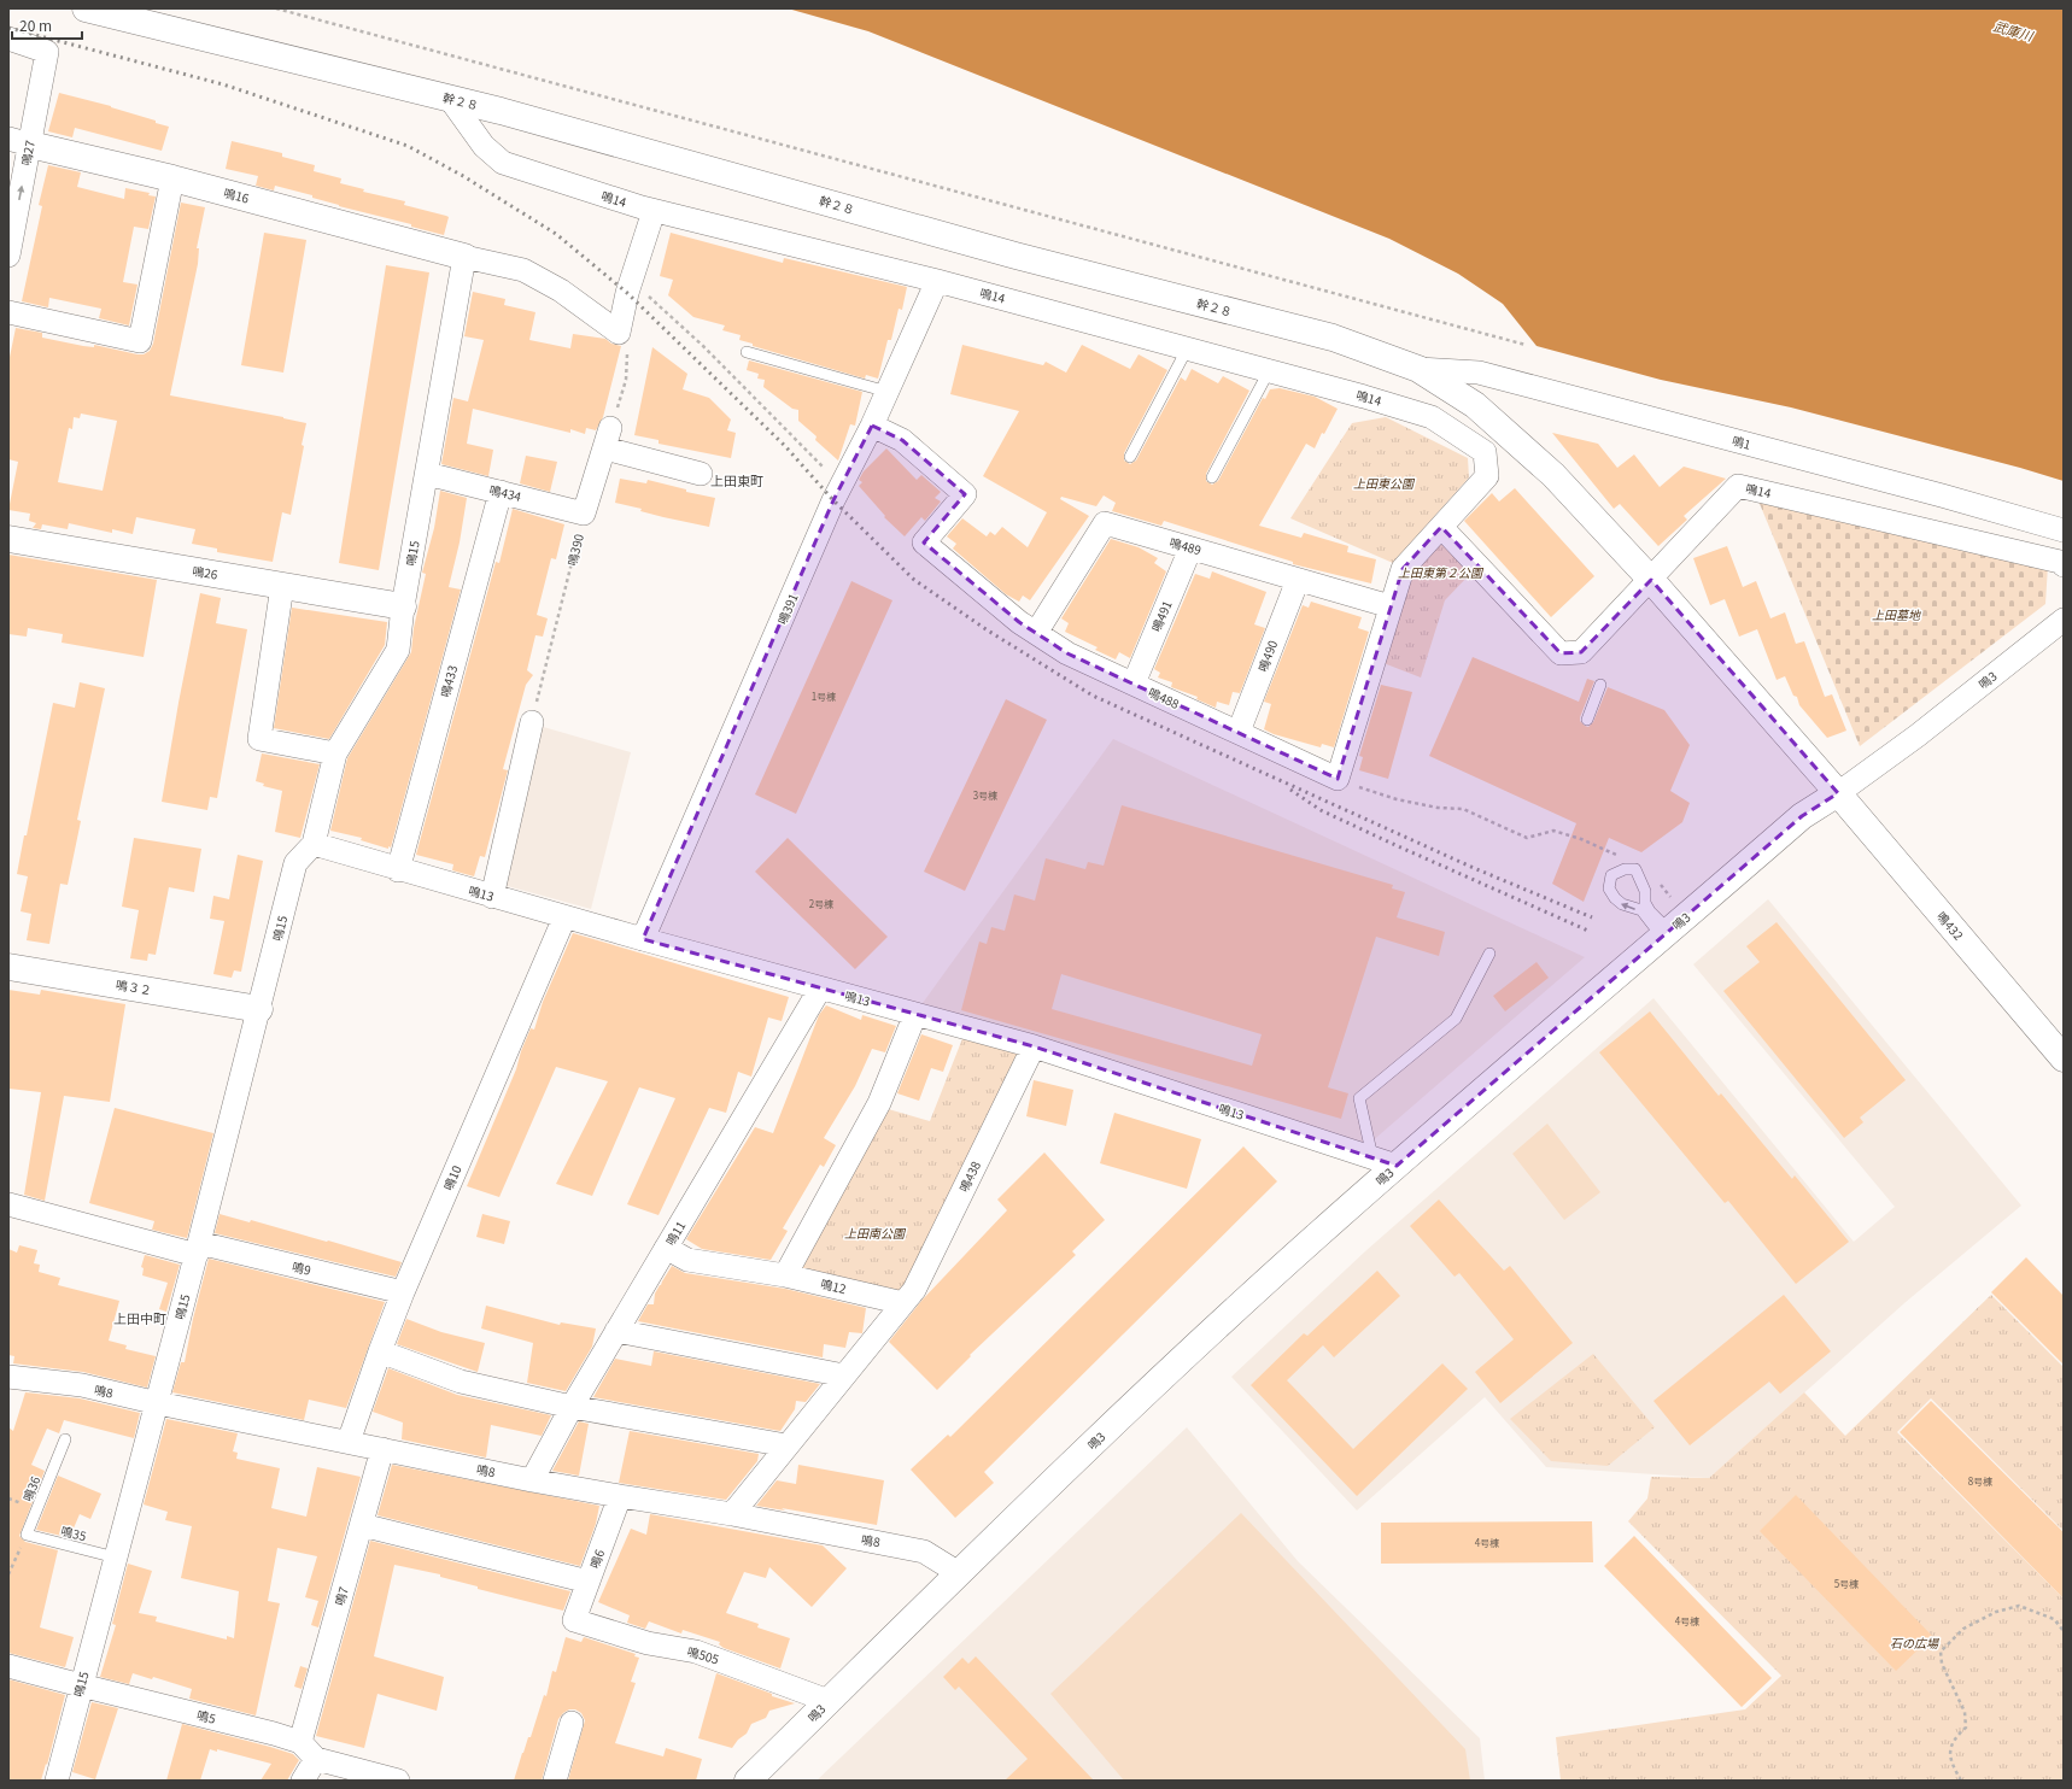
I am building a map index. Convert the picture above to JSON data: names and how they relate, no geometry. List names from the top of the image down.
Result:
{
  "streets": {
    "street": [
      "幹２８",
      "鳴27",
      "鳴16",
      "鳴14",
      "鳴1",
      "鳴434",
      "鳴489",
      "鳴15",
      "鳴26",
      "鳴391",
      "鳴491",
      "鳴490",
      "鳴3",
      "鳴433",
      "鳴488",
      "鳴13",
      "鳴432",
      "鳴３２",
      "鳴438",
      "鳴10",
      "鳴11",
      "鳴9",
      "鳴12",
      "鳴8",
      "鳴6",
      "鳴7",
      "鳴505",
      "鳴5"
    ],
    "lane": ["鳴36", "鳴35"],
    "path": ["鳴390"]
  },
  "crossings": [
    ["幹２８", "鳴14"],
    ["幹２８", "鳴1"],
    ["幹２８", "鳴432"],
    ["鳴27", "鳴16"],
    ["鳴16", "鳴15"],
    ["鳴14", "鳴391"],
    ["鳴14", "鳴432"],
    ["鳴434", "鳴390"],
    ["鳴434", "鳴15"],
    ["鳴434", "鳴433"],
    ["鳴489", "鳴491"],
    ["鳴489", "鳴490"],
    ["鳴489", "鳴488"],
    ["鳴15", "鳴26"],
    ["鳴15", "鳴13"],
    ["鳴15", "鳴３２"],
    ["鳴15", "鳴9"],
    ["鳴15", "鳴8"],
    ["鳴15", "鳴35"],
    ["鳴15", "鳴5"],
    ["鳴391", "鳴488"],
    ["鳴391", "鳴13"],
    ["鳴491", "鳴488"],
    ["鳴490", "鳴488"],
    ["鳴3", "鳴13"],
    ["鳴3", "鳴432"],
    ["鳴3", "鳴8"],
    ["鳴3", "鳴505"],
    ["鳴433", "鳴13"],
    ["鳴13", "鳴438"],
    ["鳴13", "鳴10"],
    ["鳴13", "鳴11"],
    ["鳴438", "鳴12"],
    ["鳴10", "鳴9"],
    ["鳴10", "鳴8"],
    ["鳴11", "鳴12"],
    ["鳴11", "鳴8"],
    ["鳴8", "鳴6"],
    ["鳴8", "鳴7"],
    ["鳴36", "鳴35"],
    ["鳴6", "鳴505"],
    ["鳴7", "鳴5"]
  ],
  "one_way": ["鳴27"],
  "districts": ["上田東町", "上田中町"],
  "water": ["武庫川"],
  "parks": [
    "上田東公園",
    "上田東第２公園",
    "上田墓地",
    "上田南公園",
    "石の広場"
  ],
  "house_numbers": [
    "1号棟",
    "3号棟",
    "2号棟",
    "8号棟",
    "4号棟",
    "5号棟",
    "4号棟"
  ],
  "scale_bar": "20 m"
}
